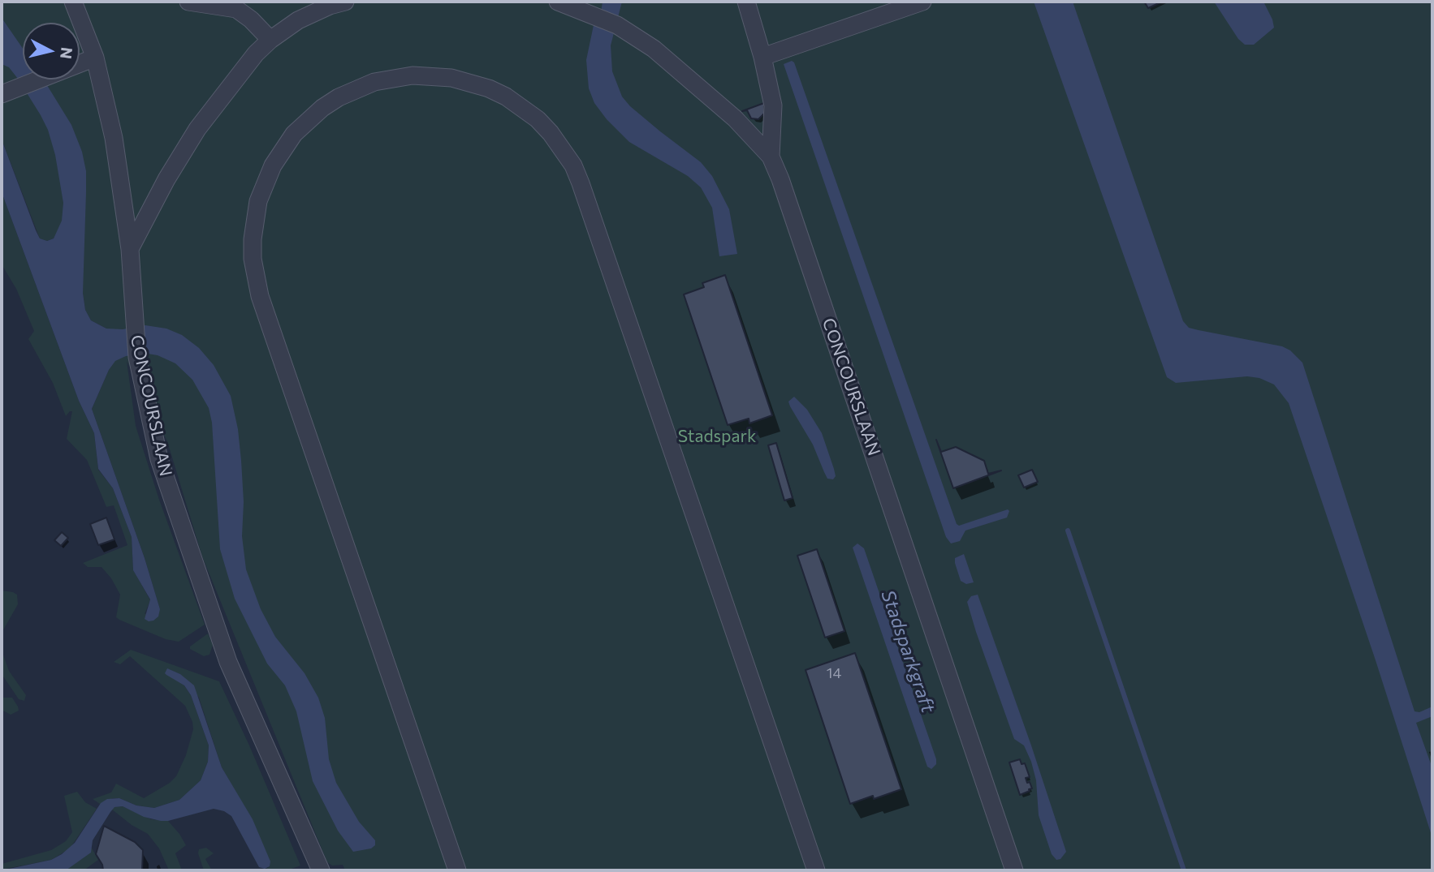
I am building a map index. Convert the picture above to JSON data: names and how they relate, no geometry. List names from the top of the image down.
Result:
{
  "streets": {
    "street": ["CONCOURSLAAN"]
  },
  "water": ["Stadsparkgraft"],
  "parks": ["Stadspark"],
  "house_numbers": ["14"],
  "north": "right"
}
